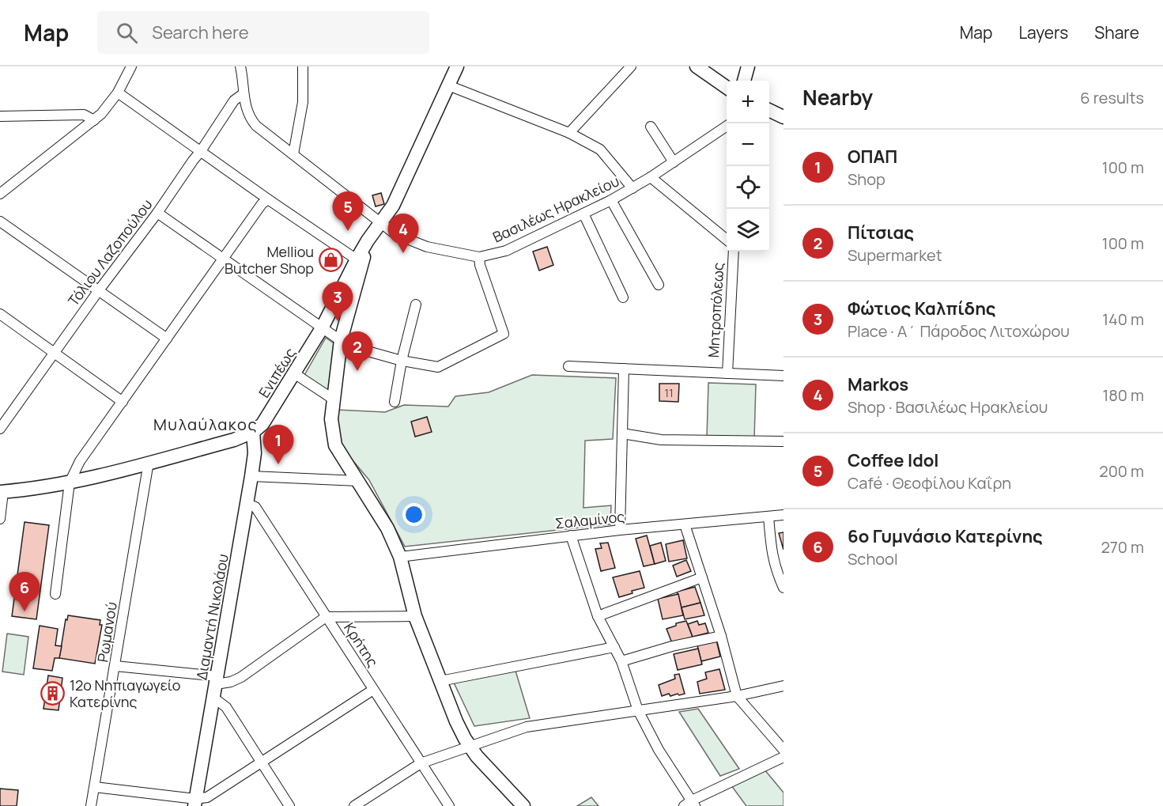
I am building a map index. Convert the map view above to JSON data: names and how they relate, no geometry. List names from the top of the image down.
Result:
{
  "streets": {
    "street": [
      "Βασιλέως Ηρακλείου",
      "Τόλιου Λαζοπούλου",
      "Μητροπόλεως",
      "Ενιπέως",
      "Σαλαμίνος",
      "Διαμαντή Νικολάου",
      "Ρωμανού",
      "Κρήτης"
    ]
  },
  "crossings": [
    ["Βασιλέως Ηρακλείου", "Τόλιου Λαζοπούλου"],
    ["Βασιλέως Ηρακλείου", "Ενιπέως"],
    ["Ενιπέως", "Διαμαντή Νικολάου"],
    ["Ενιπέως", "Ρωμανού"],
    ["Διαμαντή Νικολάου", "Κρήτης"]
  ],
  "districts": ["Μυλαύλακος"],
  "places": {
    "shop": ["Melliou Butcher Shop"],
    "building": ["12ο Νηπιαγωγείο Κατερίνης"]
  },
  "house_numbers": ["11"],
  "page": {
    "header": "Map",
    "search": "Search here",
    "nav": ["Map", "Layers", "Share"],
    "heading": ["Nearby", "6 results"],
    "map_buttons": ["+", "−"],
    "list": [
      {
        "mark": "1",
        "name": "ΟΠΑΠ",
        "note": "Shop",
        "value": "100 m"
      },
      {
        "mark": "2",
        "name": "Πίτσιας",
        "note": "Supermarket",
        "value": "100 m"
      },
      {
        "mark": "3",
        "name": "Φώτιος Καλπίδης",
        "note": "Place · Α΄ Πάροδος Λιτοχώρου",
        "value": "140 m"
      },
      {
        "mark": "4",
        "name": "Markos",
        "note": "Shop · Βασιλέως Ηρακλείου",
        "value": "180 m"
      },
      {
        "mark": "5",
        "name": "Coffee Idol",
        "note": "Café · Θεοφίλου Καΐρη",
        "value": "200 m"
      },
      {
        "mark": "6",
        "name": "6ο Γυμνάσιο Κατερίνης",
        "note": "School",
        "value": "270 m"
      }
    ],
    "pins": [
      "5",
      "4",
      "3",
      "2",
      "1",
      "6"
    ]
  }
}
